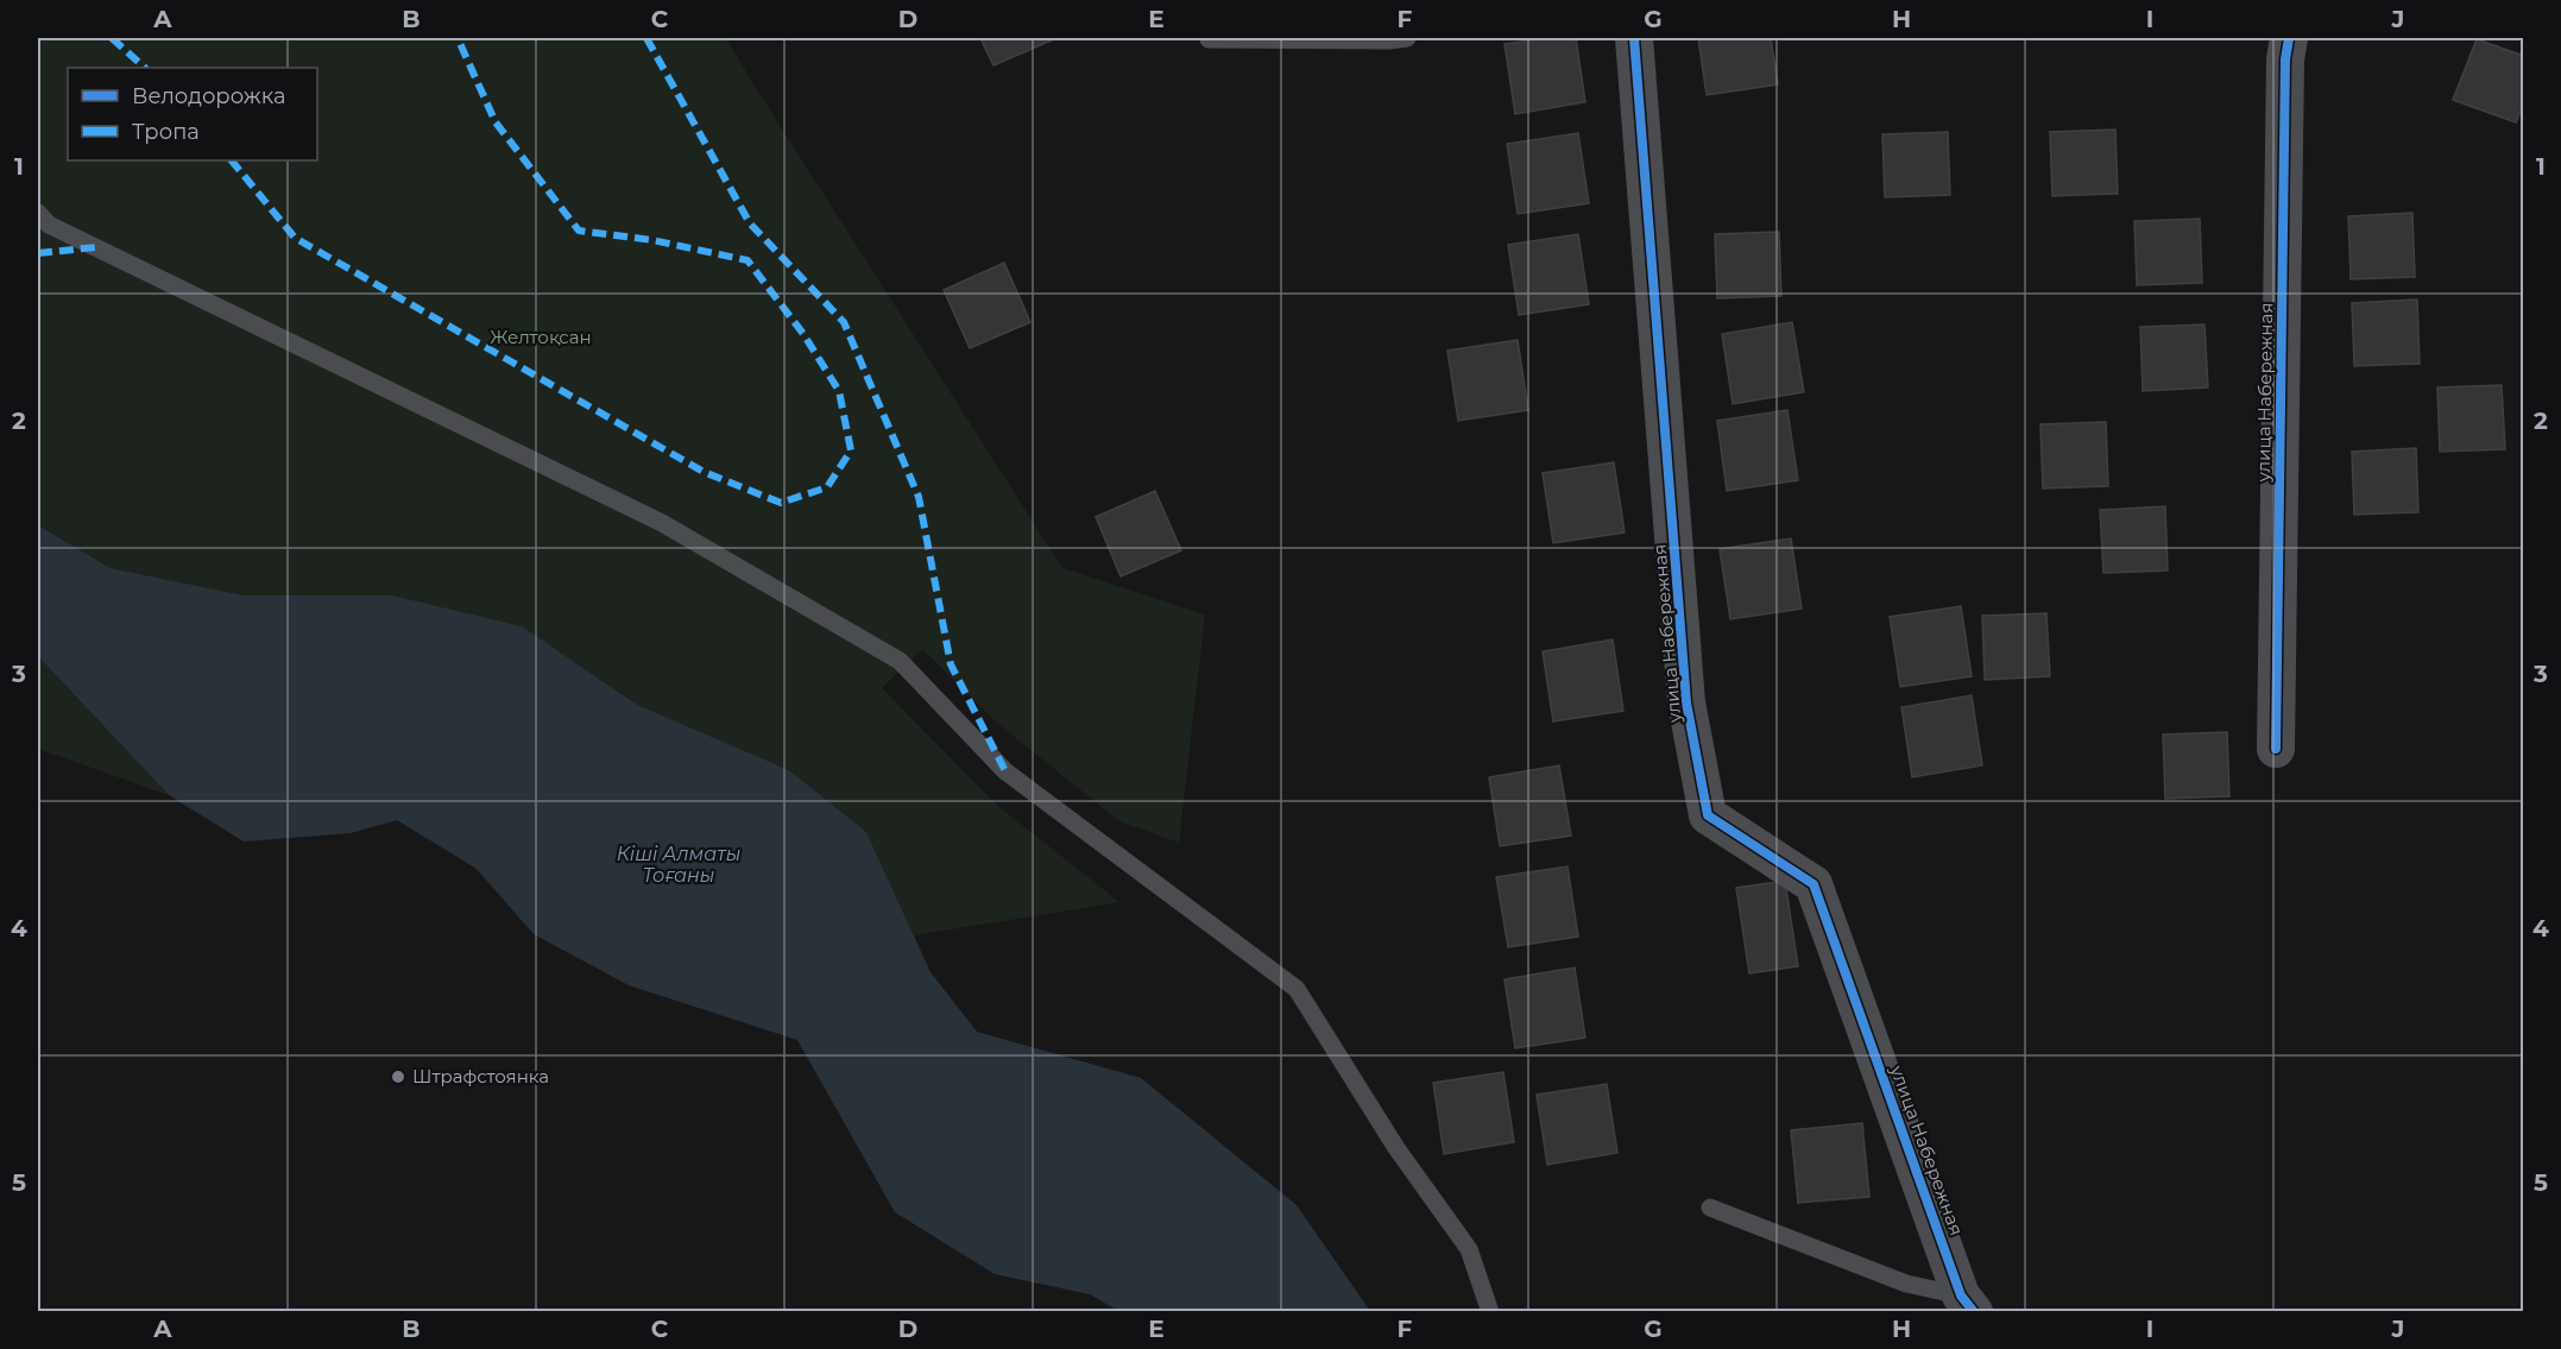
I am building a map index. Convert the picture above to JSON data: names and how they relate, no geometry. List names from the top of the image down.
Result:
{
  "streets": {
    "street": ["улица Набережная"]
  },
  "water": ["Кіші Алматы Тоғаны"],
  "parks": ["Желтоқсан"],
  "places": ["Штрафстоянка"],
  "legend": ["Велодорожка", "Тропа"],
  "grid": {
    "columns": [
      "A",
      "B",
      "C",
      "D",
      "E",
      "F",
      "G",
      "H",
      "I",
      "J"
    ],
    "rows": [
      "1",
      "2",
      "3",
      "4",
      "5"
    ]
  }
}
